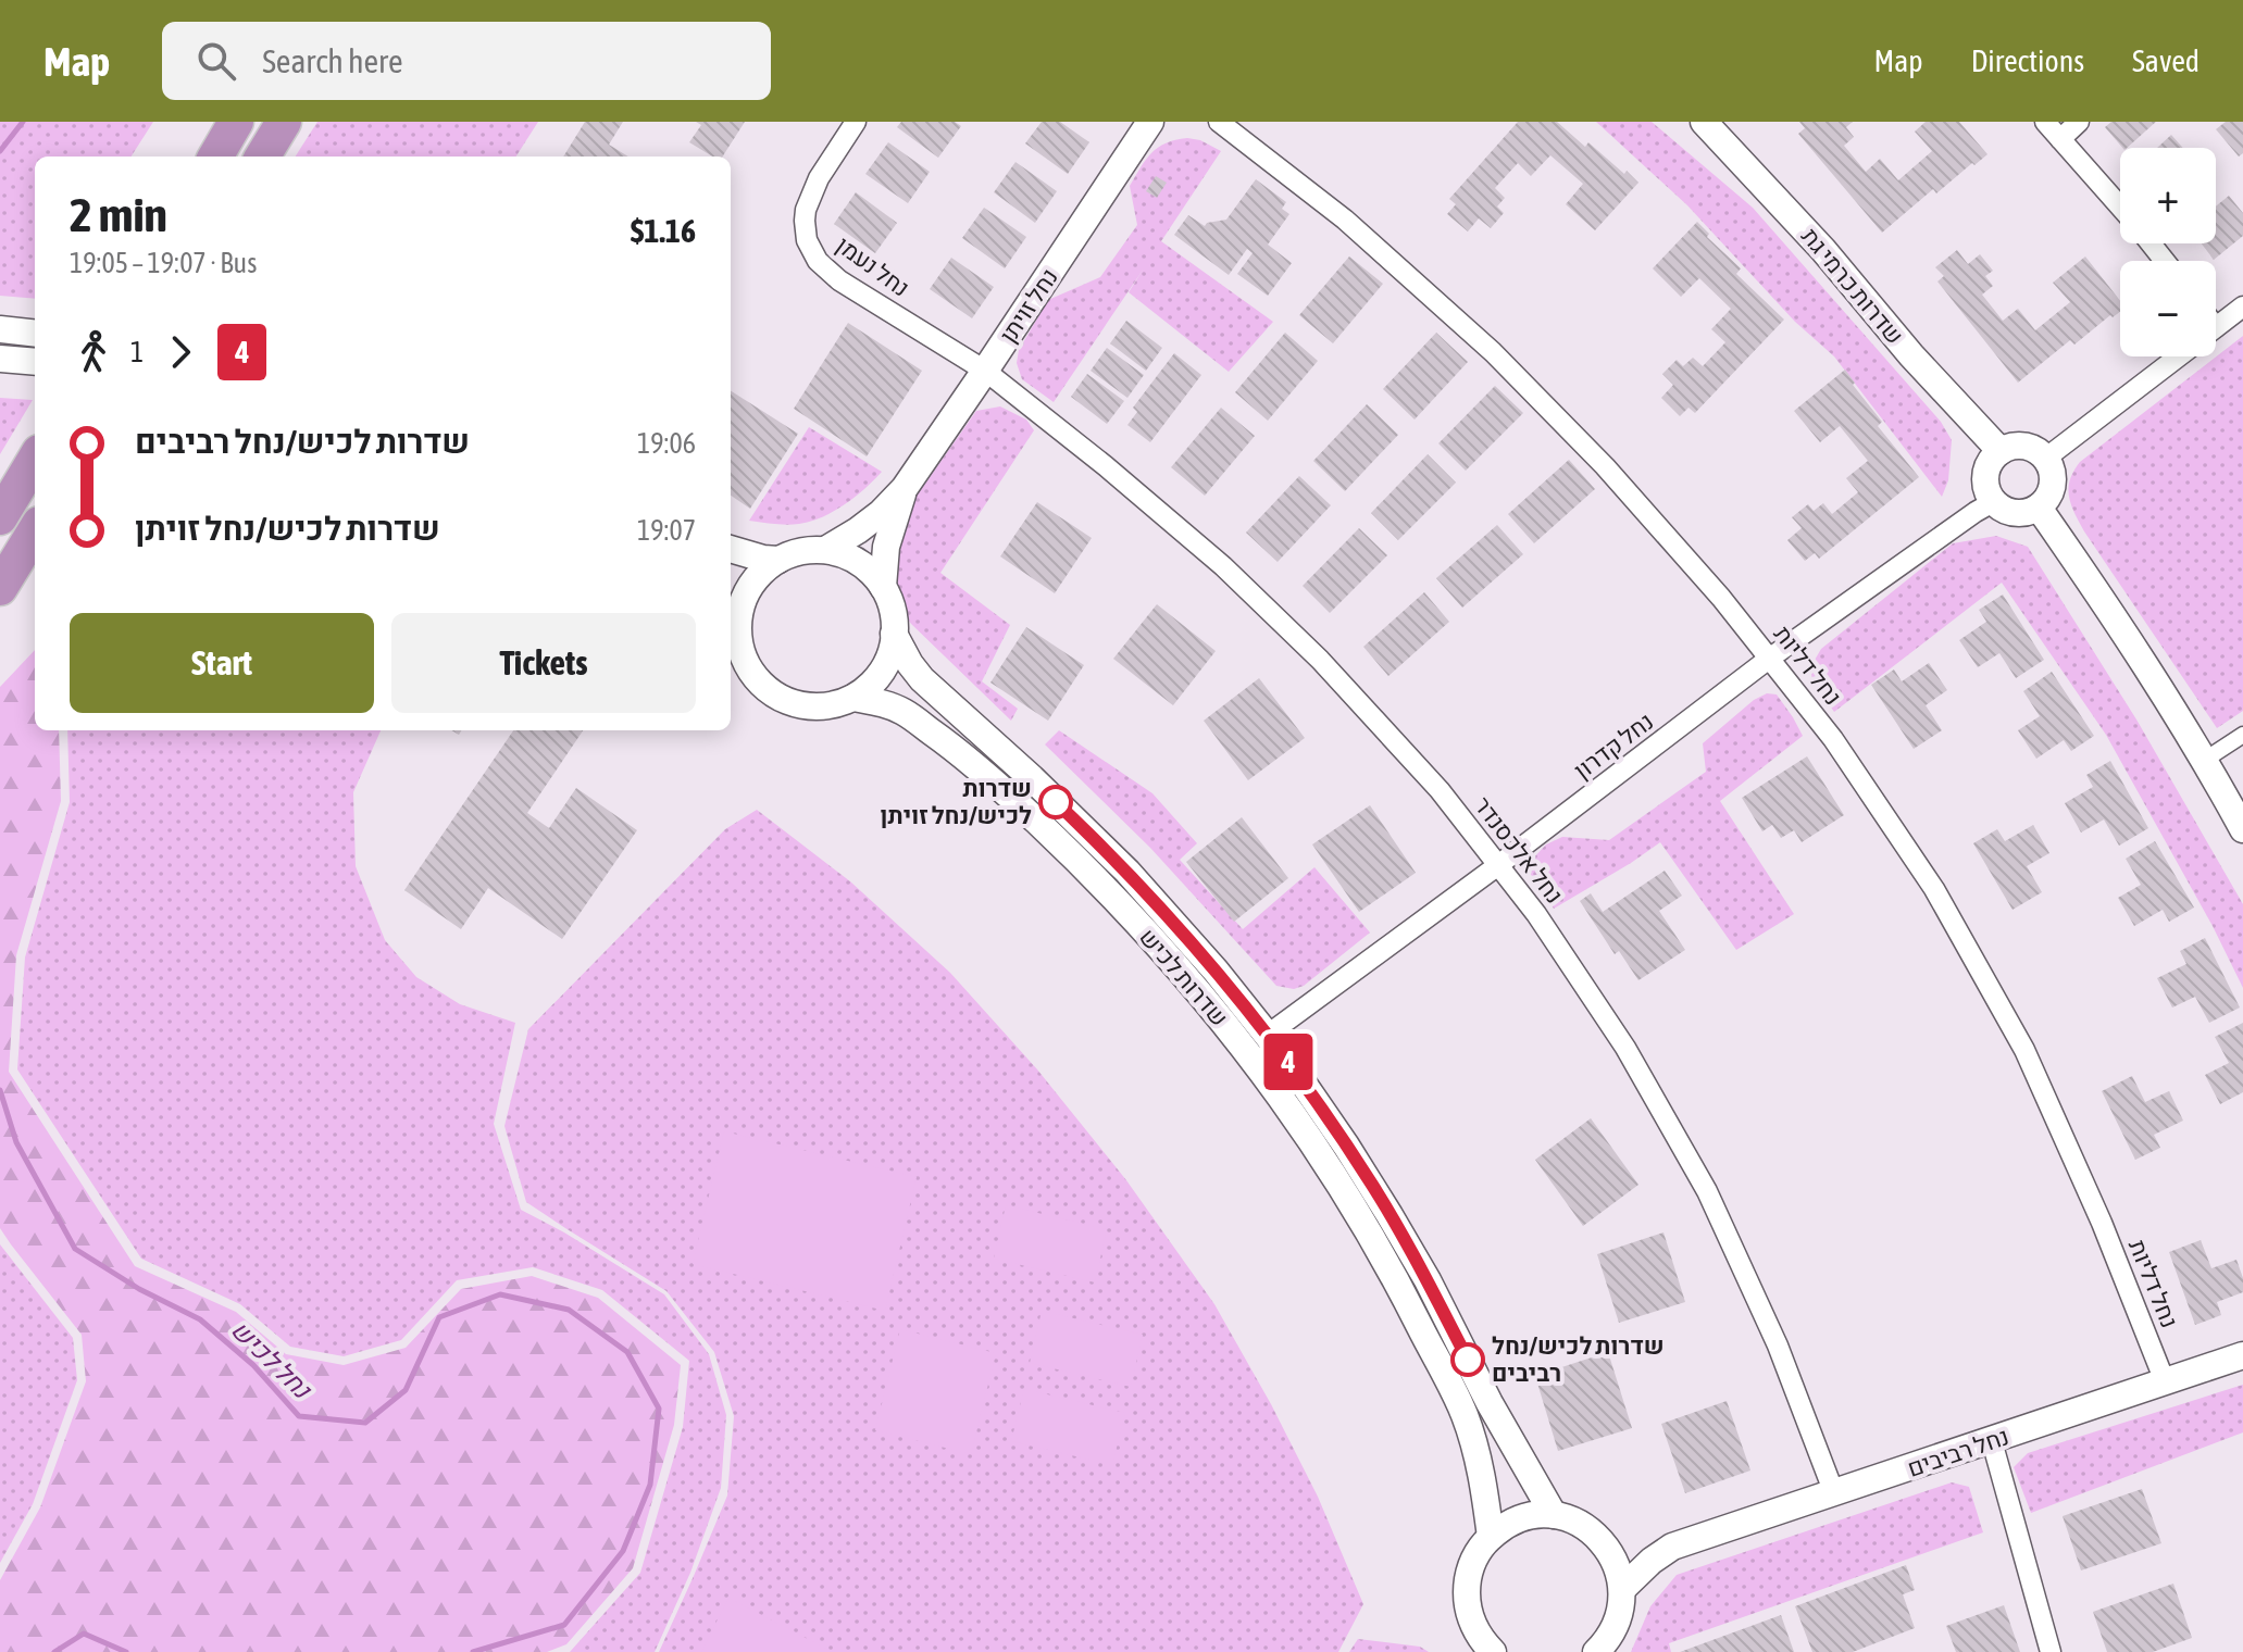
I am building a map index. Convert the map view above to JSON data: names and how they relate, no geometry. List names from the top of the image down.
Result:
{
  "streets": {
    "street": [
      "נחל נעמן",
      "שדרות כרמי גת",
      "נחל זויתן",
      "נחל דליות",
      "נחל קדרון",
      "נחל אלכסנדר",
      "שדרות לכיש",
      "נחל רביבים"
    ]
  },
  "crossings": [
    ["נחל נעמן", "נחל זויתן"],
    ["נחל נעמן", "נחל אלכסנדר"],
    ["שדרות כרמי גת", "נחל קדרון"],
    ["נחל זויתן", "נחל אלכסנדר"],
    ["נחל זויתן", "שדרות לכיש"],
    ["נחל דליות", "נחל קדרון"],
    ["נחל דליות", "נחל רביבים"],
    ["נחל קדרון", "נחל אלכסנדר"],
    ["נחל קדרון", "שדרות לכיש"],
    ["נחל אלכסנדר", "נחל רביבים"]
  ],
  "water": ["נחל לכיש"],
  "places": ["שדרות לכיש/נחל זויתן", "שדרות לכיש/נחל רביבים"],
  "lines": ["bus line 4"],
  "page": {
    "header": "Map",
    "search": "Search here",
    "nav": ["Map", "Directions", "Saved"],
    "on_map": "4",
    "map_buttons": ["+", "−"],
    "heading": ["2 min", "19:05 – 19:07 · Bus", "$1.16"],
    "legs": ["1", "4"],
    "list": [
      {
        "name": "שדרות לכיש/נחל רביבים",
        "value": "19:06"
      },
      {
        "name": "שדרות לכיש/נחל זויתן",
        "value": "19:07"
      }
    ],
    "buttons": ["Start", "Tickets"]
  }
}
